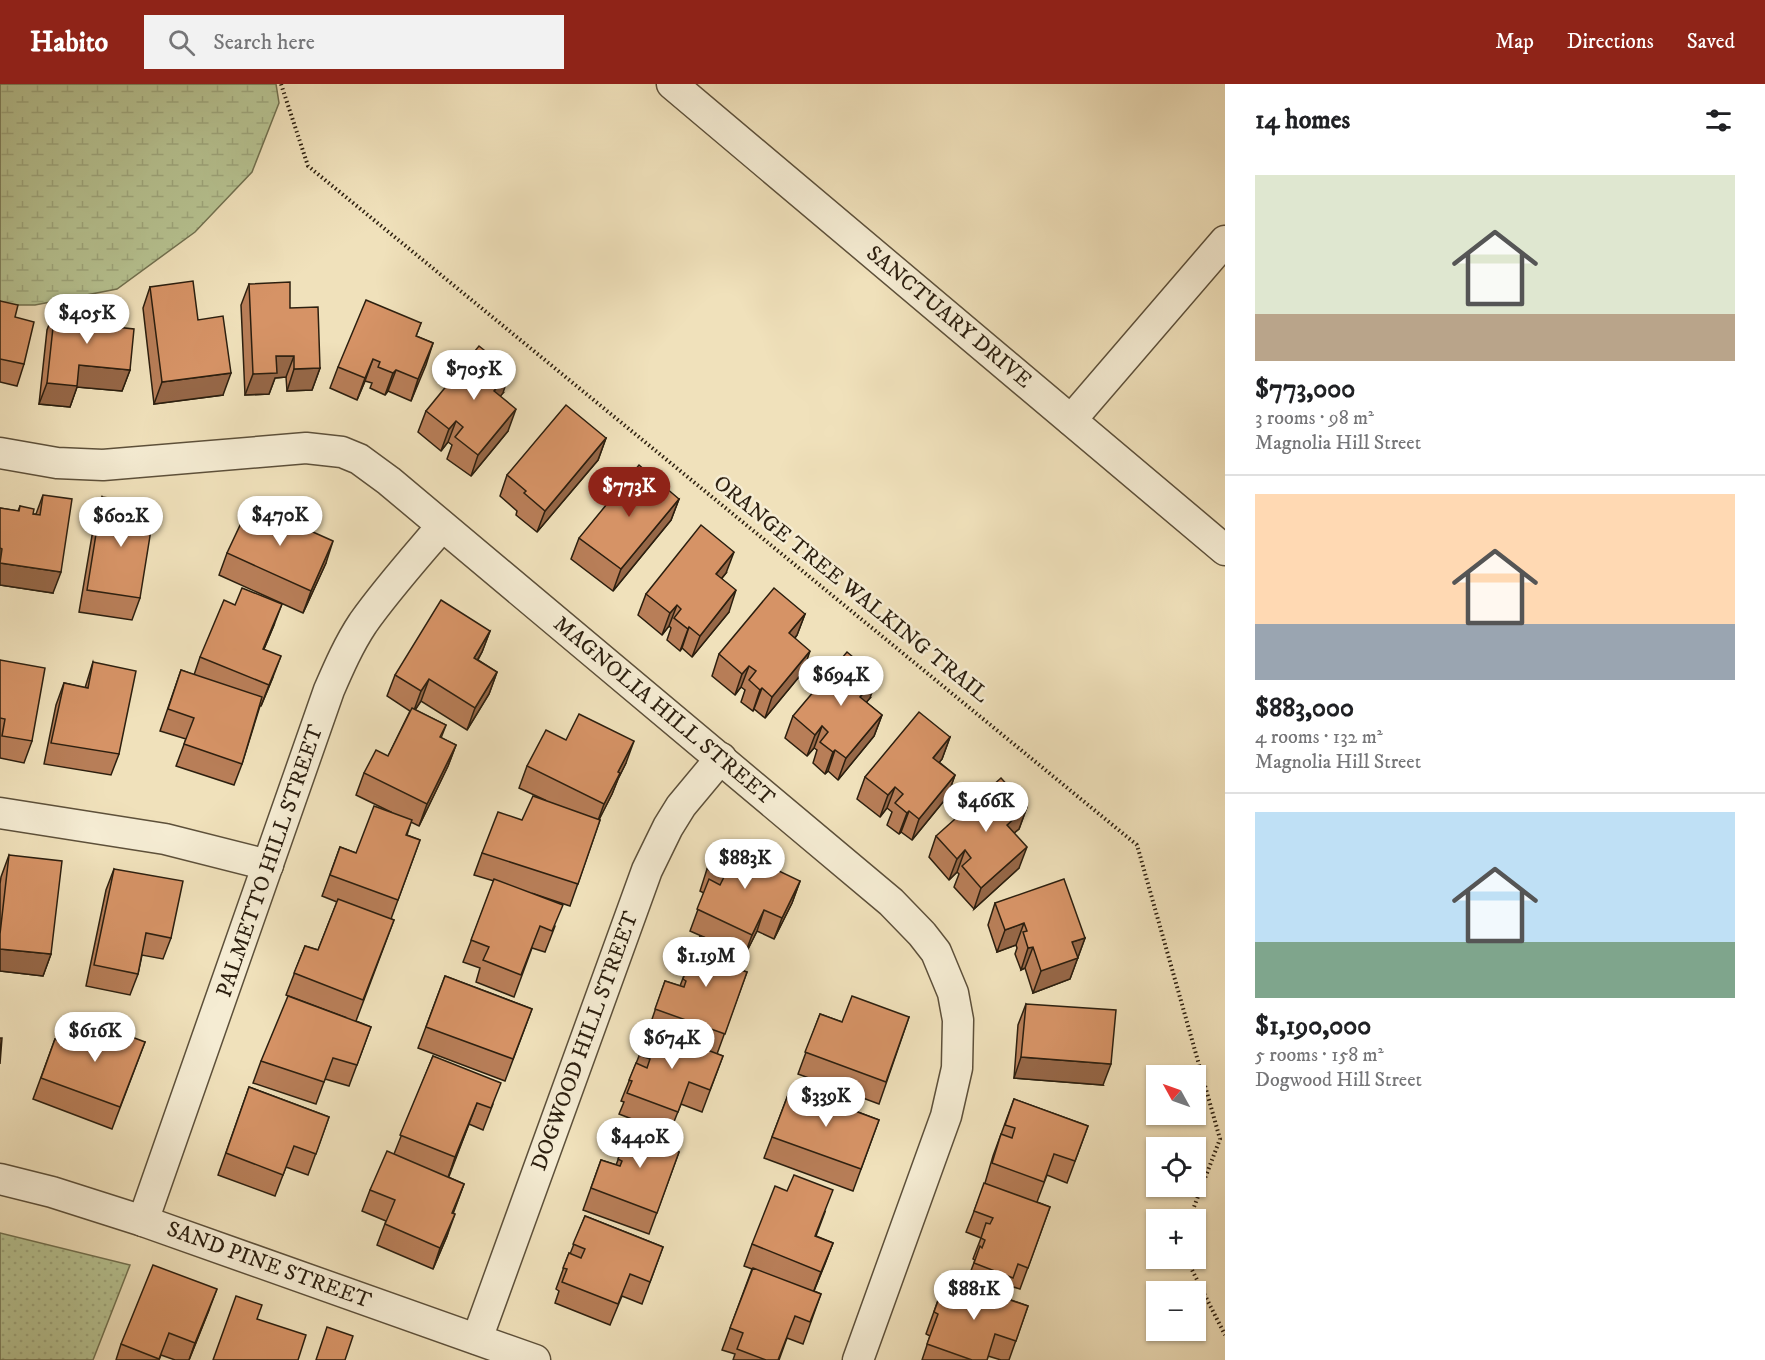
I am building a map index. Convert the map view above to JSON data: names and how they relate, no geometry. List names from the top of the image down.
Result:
{
  "streets": {
    "street": [
      "SANCTUARY DRIVE",
      "MAGNOLIA HILL STREET",
      "PALMETTO HILL STREET",
      "DOGWOOD HILL STREET",
      "SAND PINE STREET"
    ],
    "path": ["ORANGE TREE WALKING TRAIL"]
  },
  "crossings": [
    ["MAGNOLIA HILL STREET", "PALMETTO HILL STREET"],
    ["MAGNOLIA HILL STREET", "DOGWOOD HILL STREET"],
    ["PALMETTO HILL STREET", "SAND PINE STREET"],
    ["DOGWOOD HILL STREET", "SAND PINE STREET"]
  ],
  "north": "top left",
  "page": {
    "header": "Habito",
    "search": "Search here",
    "nav": ["Map", "Directions", "Saved"],
    "heading": "14 homes",
    "list": [
      {
        "name": "$773,000",
        "note": "3 rooms · 98 m² · Magnolia Hill Street"
      },
      {
        "name": "$883,000",
        "note": "4 rooms · 132 m² · Magnolia Hill Street"
      },
      {
        "name": "$1,190,000",
        "note": "5 rooms · 158 m² · Dogwood Hill Street"
      }
    ],
    "price": [
      "$405K",
      "$705K",
      "$773K",
      "$470K",
      "$602K",
      "$694K",
      "$466K",
      "$883K",
      "$1.19M",
      "$616K",
      "$674K",
      "$339K",
      "$440K",
      "$881K"
    ],
    "map_buttons": ["+", "−"]
  }
}
